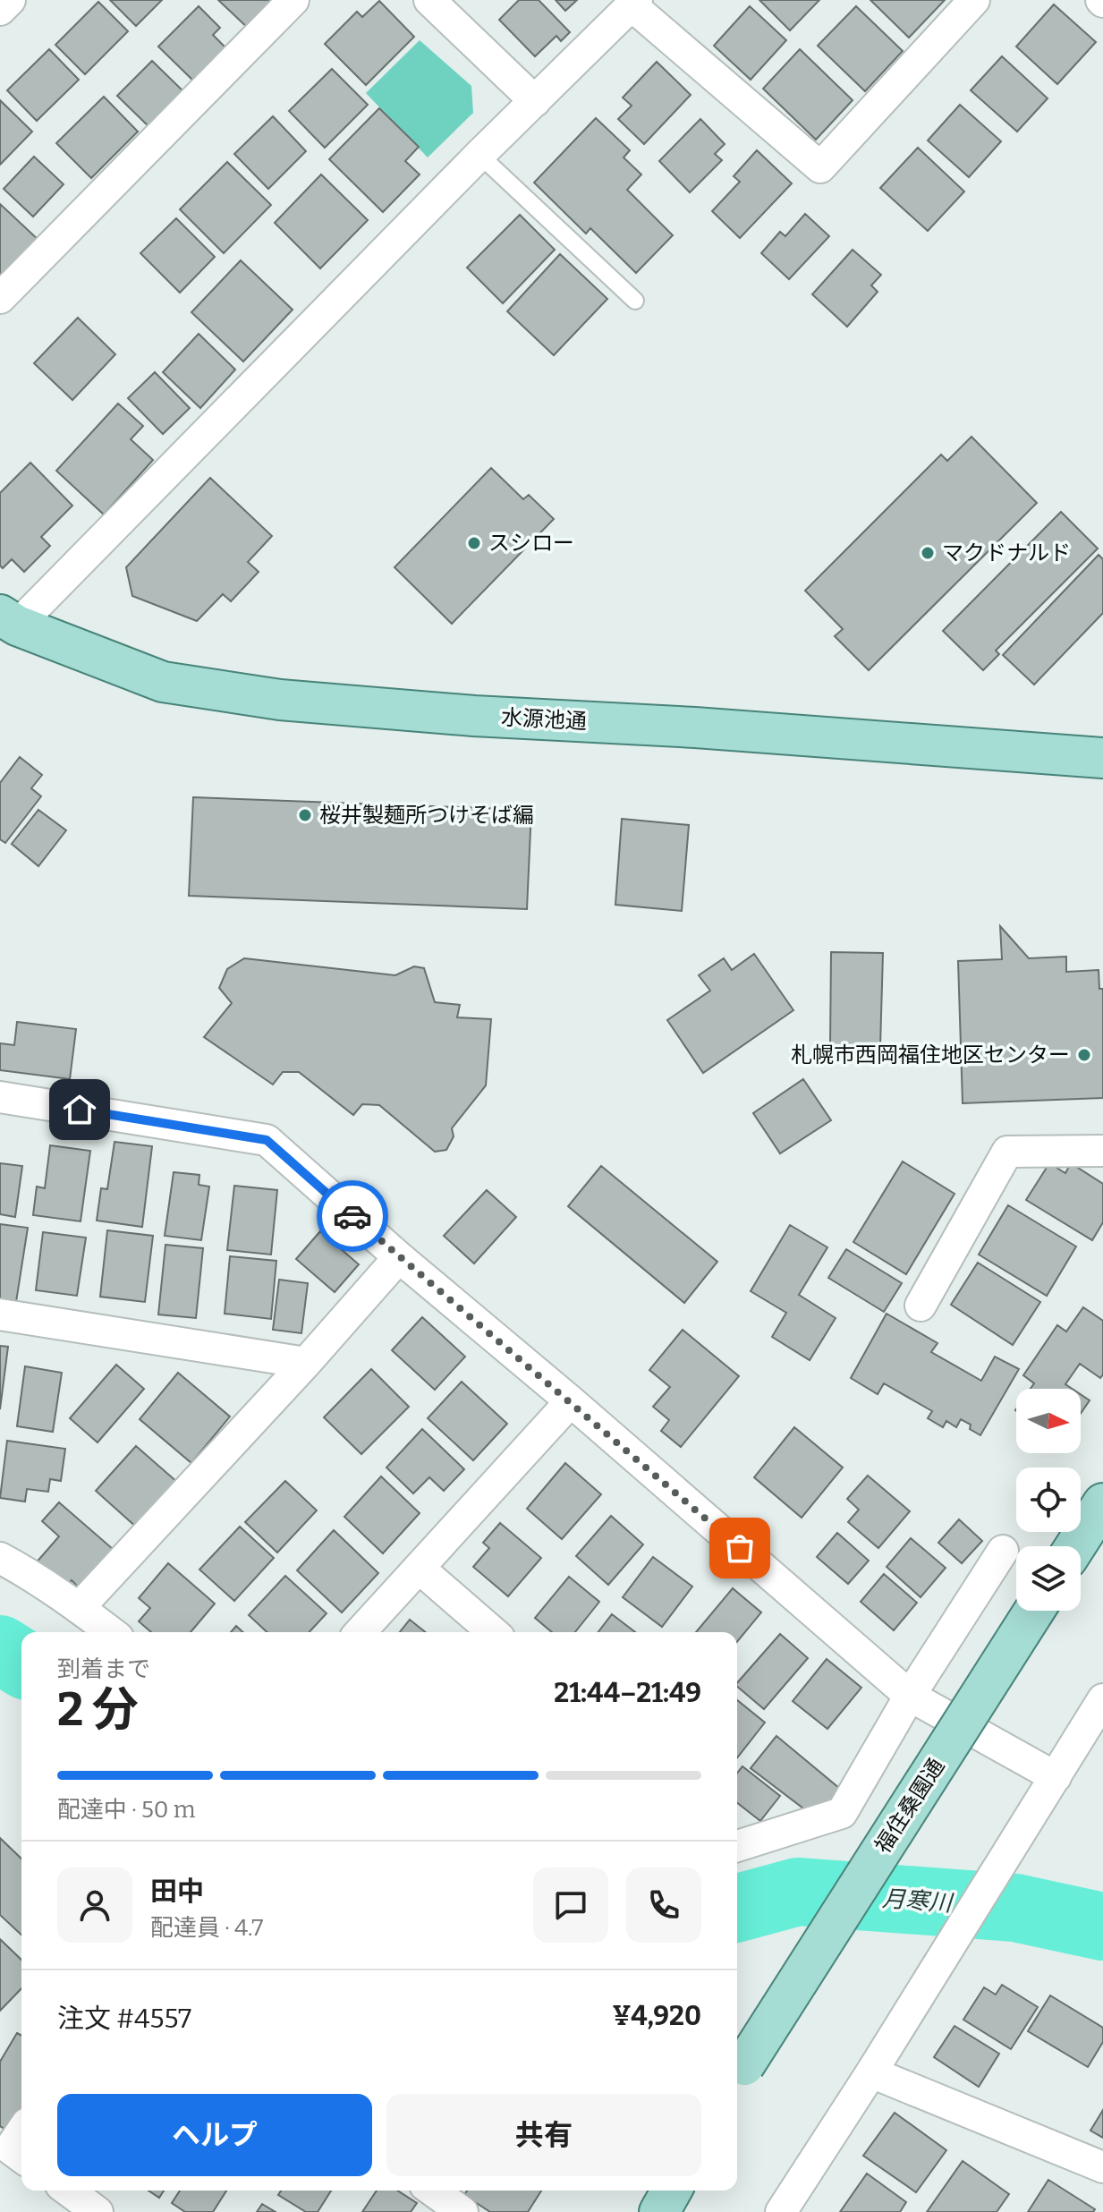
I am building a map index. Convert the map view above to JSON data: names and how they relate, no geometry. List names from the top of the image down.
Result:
{
  "streets": {
    "main road": ["水源池通", "福住桑園通"]
  },
  "water": ["月寒川"],
  "places": [
    "スシロー",
    "マクドナルド",
    "桜井製麺所つけそば編",
    "札幌市西岡福住地区センター"
  ],
  "north": "right",
  "page": {
    "heading": ["2 分", "到着まで", "21:44–21:49"],
    "panel": [
      "田中",
      "配達員 · 4.7",
      "注文 #4557",
      "¥4,920"
    ],
    "bar": "配達中 · 50 m",
    "buttons": ["ヘルプ", "共有"]
  }
}
